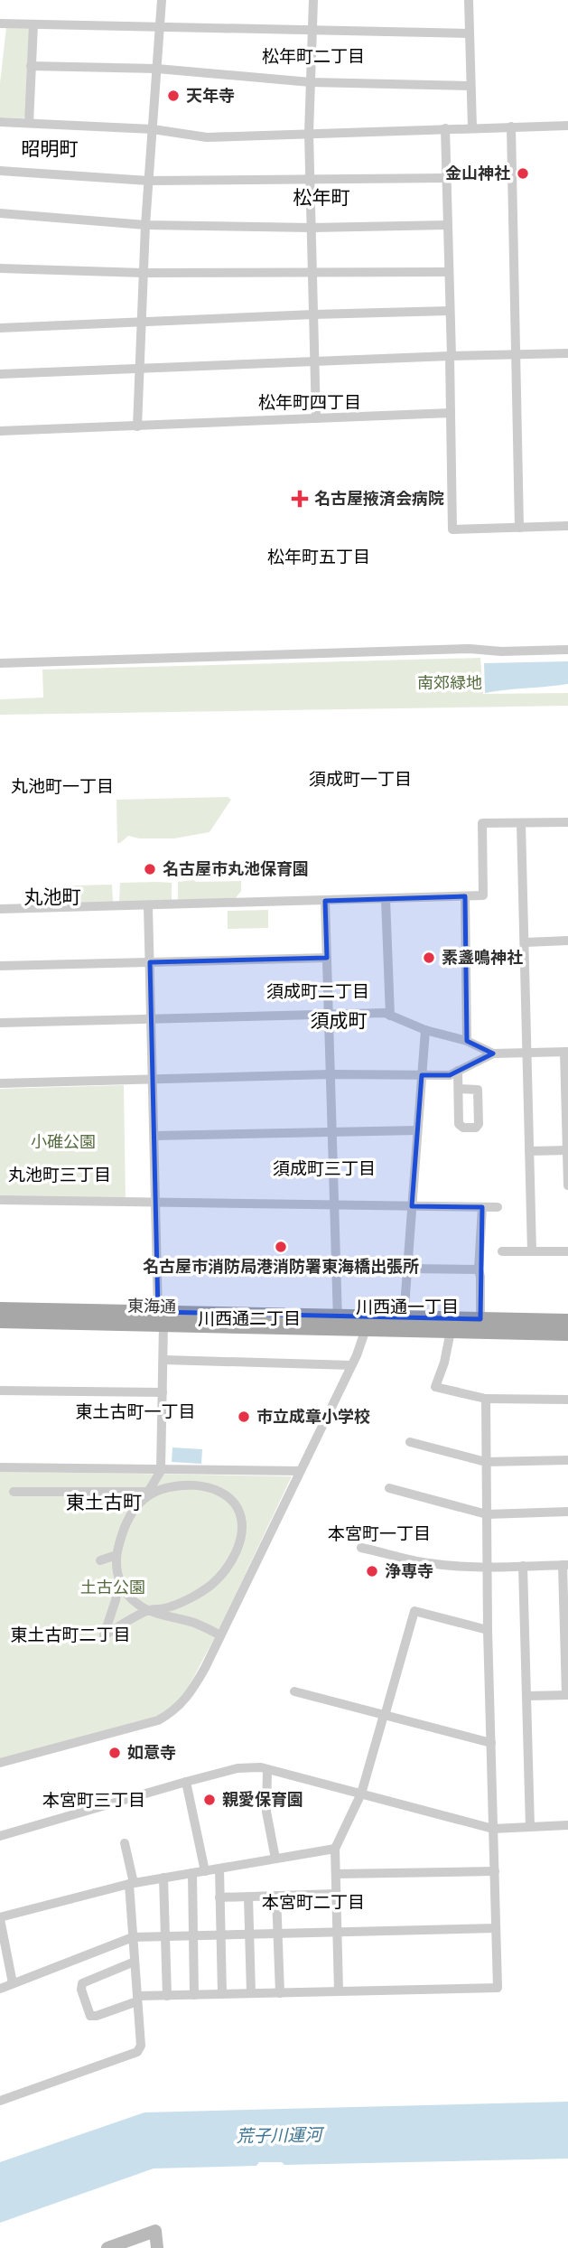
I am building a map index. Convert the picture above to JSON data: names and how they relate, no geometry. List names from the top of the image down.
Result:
{
  "streets": {
    "main road": ["東海通"]
  },
  "districts": [
    "松年町二丁目",
    "昭明町",
    "松年町",
    "松年町四丁目",
    "松年町五丁目",
    "須成町一丁目",
    "丸池町一丁目",
    "丸池町",
    "須成町二丁目",
    "須成町",
    "須成町三丁目",
    "丸池町三丁目",
    "川西通一丁目",
    "川西通二丁目",
    "東土古町一丁目",
    "東土古町",
    "本宮町一丁目",
    "東土古町二丁目",
    "本宮町三丁目",
    "本宮町二丁目"
  ],
  "water": ["荒子川運河"],
  "parks": ["南郊緑地", "小碓公園", "土古公園"],
  "places": {
    "other": [
      "天年寺",
      "金山神社",
      "名古屋市丸池保育園",
      "素盞鳴神社",
      "名古屋市消防局港消防署東海橋出張所",
      "市立成章小学校",
      "浄専寺",
      "如意寺",
      "親愛保育園"
    ],
    "health": ["名古屋掖済会病院"]
  }
}
